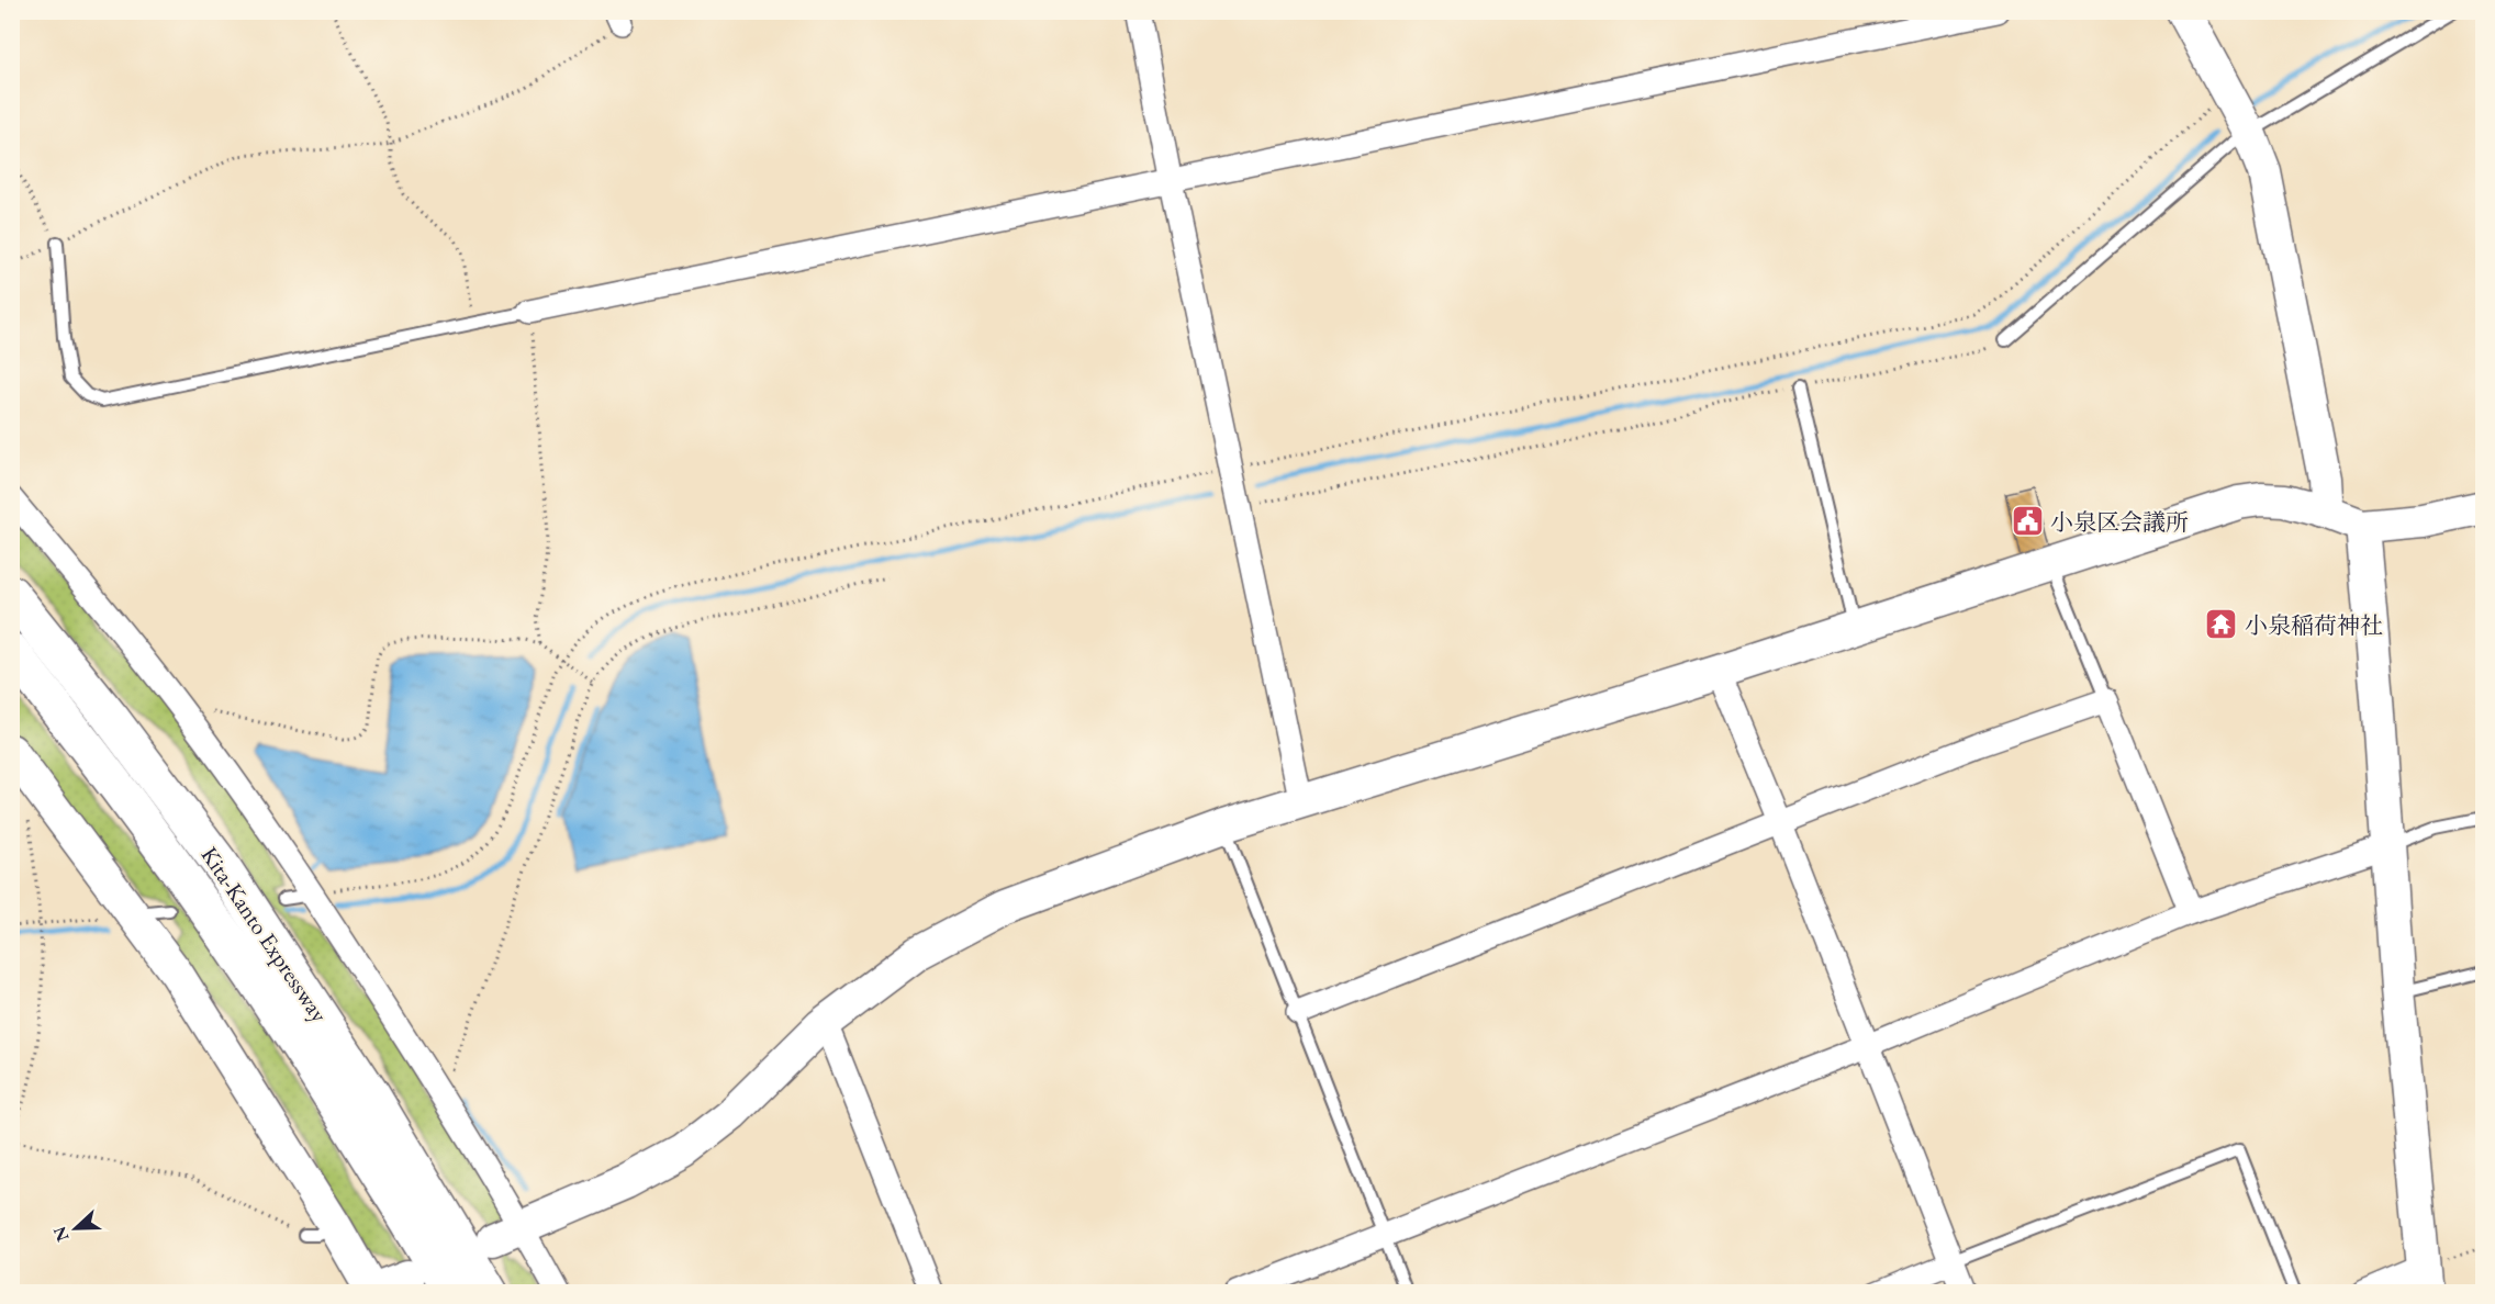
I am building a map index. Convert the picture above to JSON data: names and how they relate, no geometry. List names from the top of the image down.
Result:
{
  "streets": {
    "highway": ["Kita-Kanto Expressway"]
  },
  "places": {
    "public building": ["小泉区会議所"],
    "temple": ["小泉稲荷神社"]
  },
  "north": "left"
}
